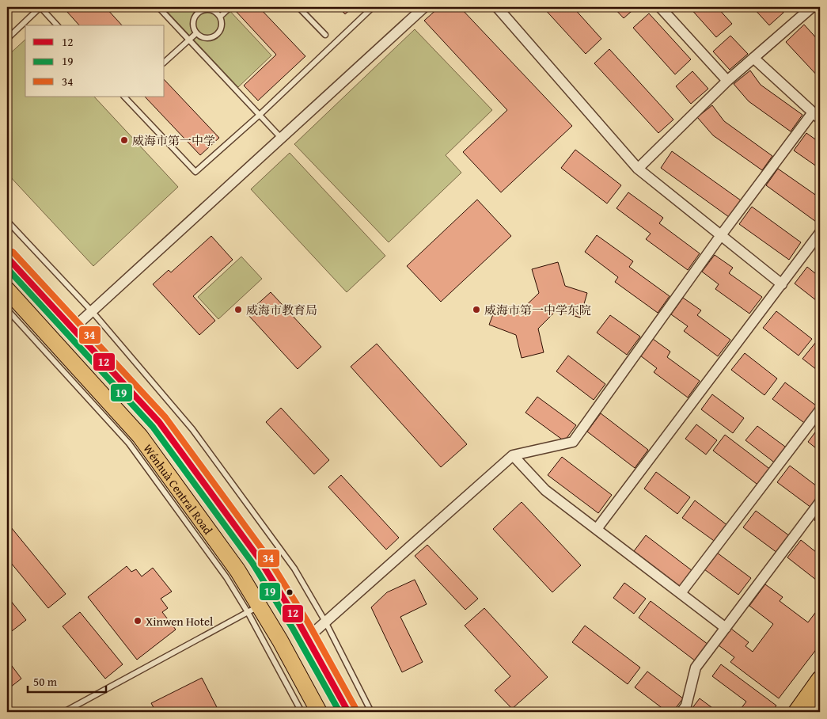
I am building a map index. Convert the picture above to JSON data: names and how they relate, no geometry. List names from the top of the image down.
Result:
{
  "streets": {
    "main road": ["Wénhuà Central Road"]
  },
  "places": [
    "威海市第一中学",
    "威海市教育局",
    "威海市第一中学东院",
    "Xinwen Hotel"
  ],
  "lines": ["transit line 34", "transit line 12", "transit line 19"],
  "legend": ["12", "19", "34"],
  "scale_bar": "50 m"
}
